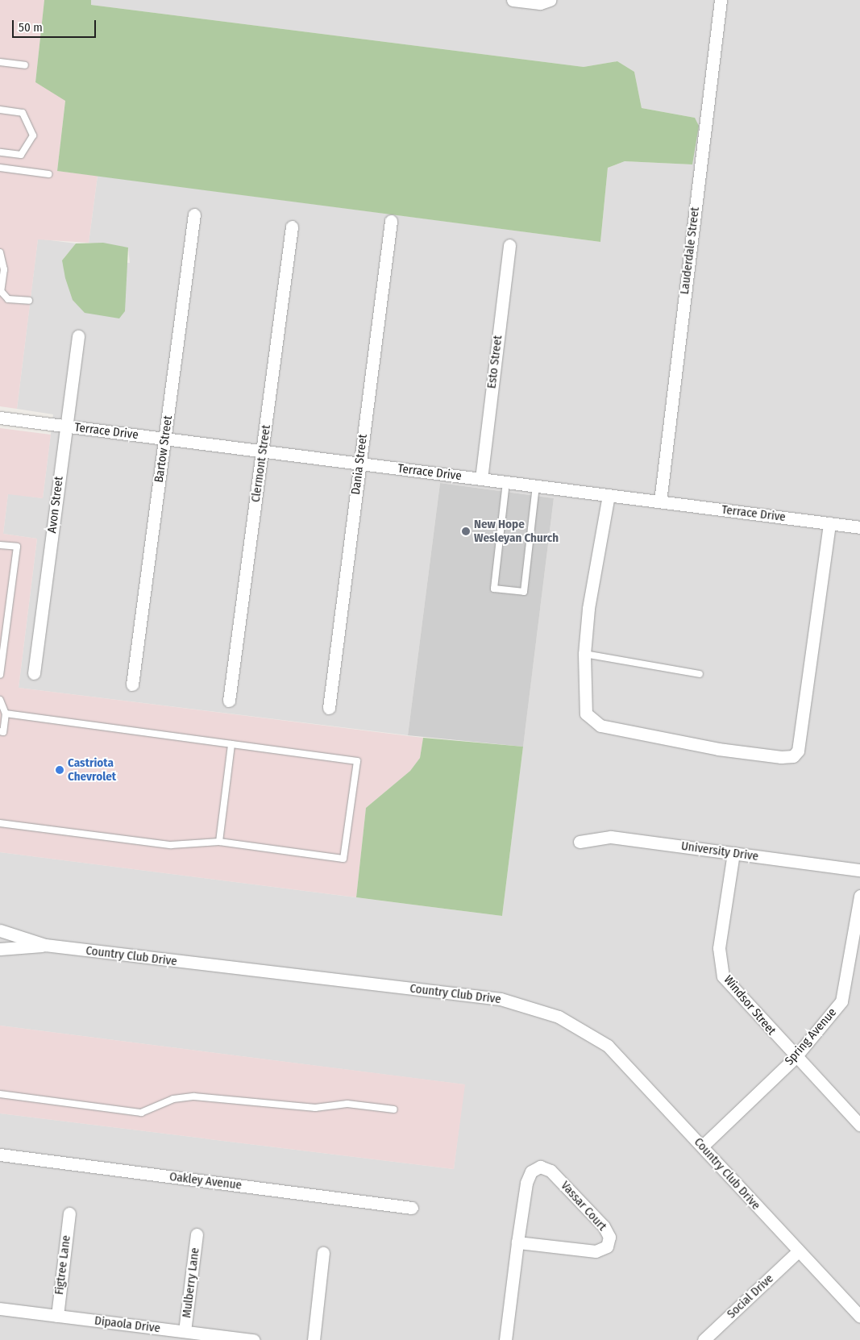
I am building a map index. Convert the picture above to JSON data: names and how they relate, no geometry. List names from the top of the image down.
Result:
{
  "streets": {
    "street": [
      "Lauderdale Street",
      "Esto Street",
      "Terrace Drive",
      "Bartow Street",
      "Clermont Street",
      "Dania Street",
      "Avon Street",
      "University Drive",
      "Country Club Drive",
      "Windsor Street",
      "Spring Avenue",
      "Oakley Avenue",
      "Vassar Court",
      "Figtree Lane",
      "Mulberry Lane",
      "Social Drive",
      "Dipaola Drive"
    ]
  },
  "crossings": [
    ["Lauderdale Street", "Terrace Drive"],
    ["Esto Street", "Terrace Drive"],
    ["Terrace Drive", "Bartow Street"],
    ["Terrace Drive", "Clermont Street"],
    ["Terrace Drive", "Dania Street"],
    ["Terrace Drive", "Avon Street"],
    ["University Drive", "Windsor Street"],
    ["Country Club Drive", "Spring Avenue"],
    ["Country Club Drive", "Social Drive"],
    ["Windsor Street", "Spring Avenue"],
    ["Figtree Lane", "Dipaola Drive"],
    ["Mulberry Lane", "Dipaola Drive"]
  ],
  "places": ["New Hope Wesleyan Church", "Castriota Chevrolet"],
  "scale_bar": "50 m"
}
